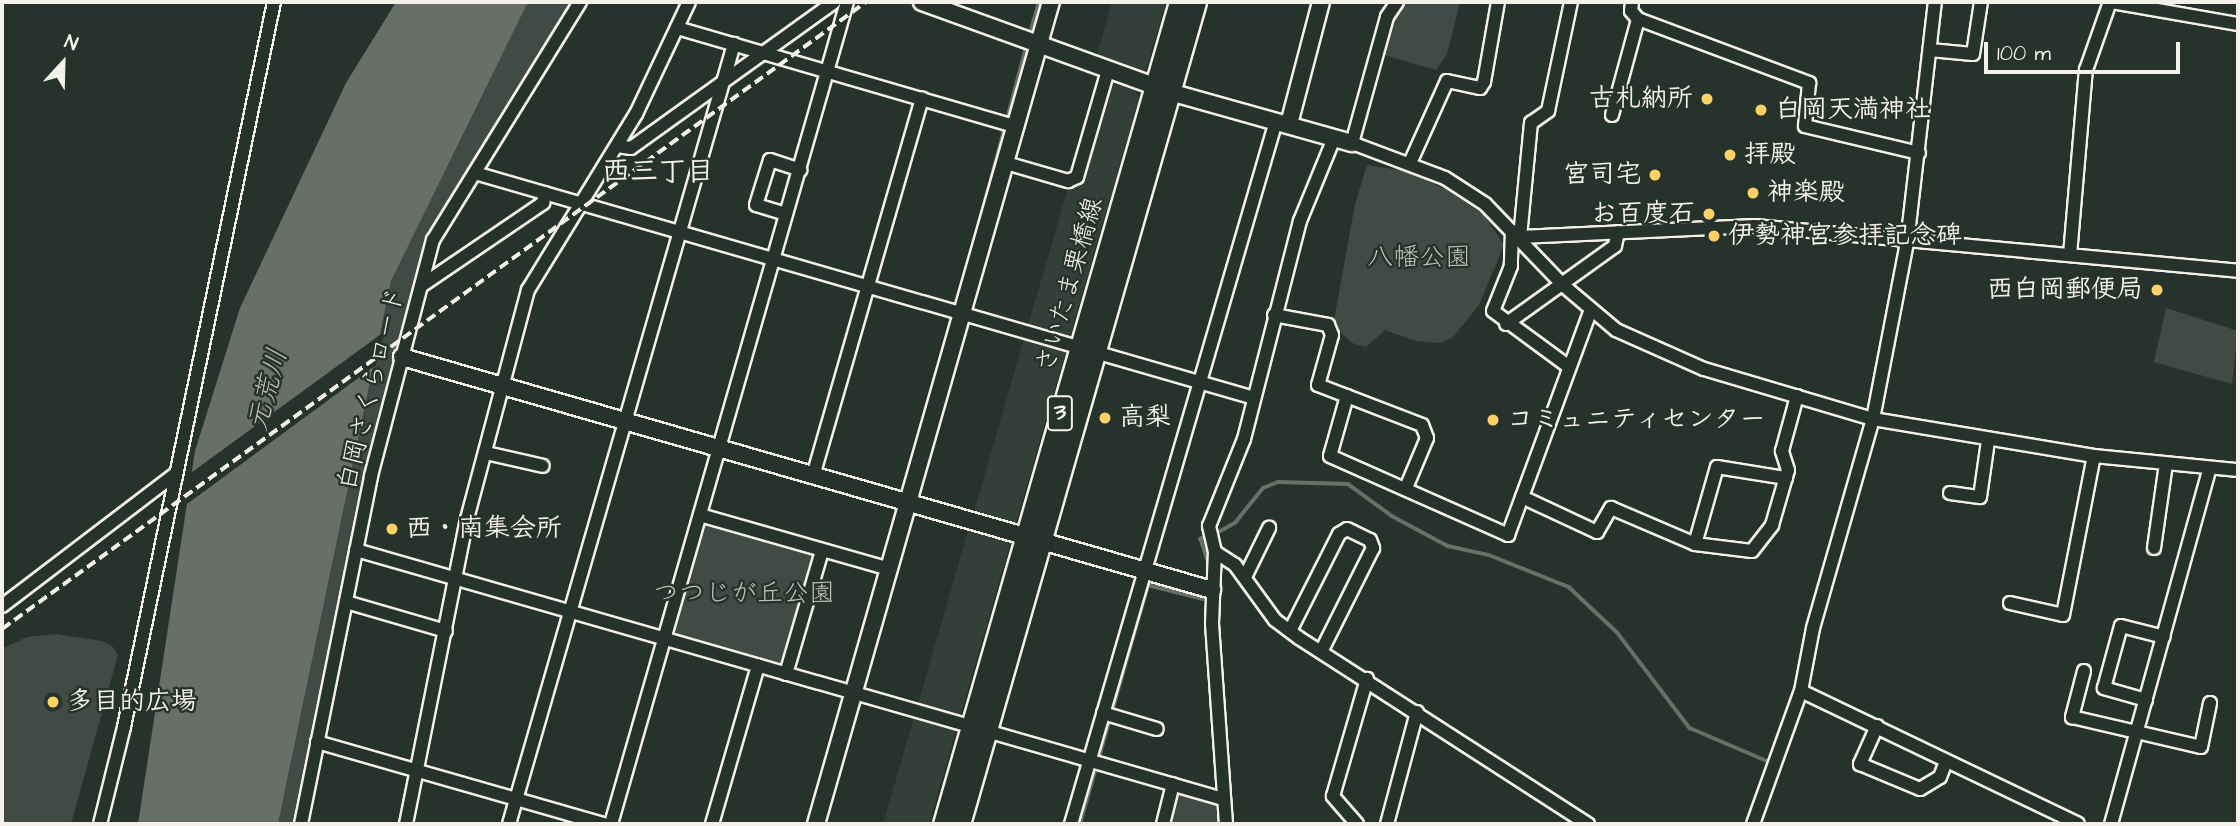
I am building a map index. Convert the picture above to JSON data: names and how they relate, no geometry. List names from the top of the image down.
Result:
{
  "streets": {
    "main road": ["さいたま栗橋線", "3"],
    "street": ["白岡さくらロード"]
  },
  "districts": ["西三丁目"],
  "water": ["元荒川"],
  "parks": ["八幡公園", "つつじが丘公園"],
  "places": [
    "古札納所",
    "白岡天満神社",
    "拝殿",
    "宮司宅",
    "神楽殿",
    "お百度石",
    "伊勢神宮参拝記念碑",
    "西白岡郵便局",
    "高梨",
    "コミュニティセンター",
    "西・南集会所",
    "多目的広場"
  ],
  "scale_bar": "100 m",
  "north": "top"
}
